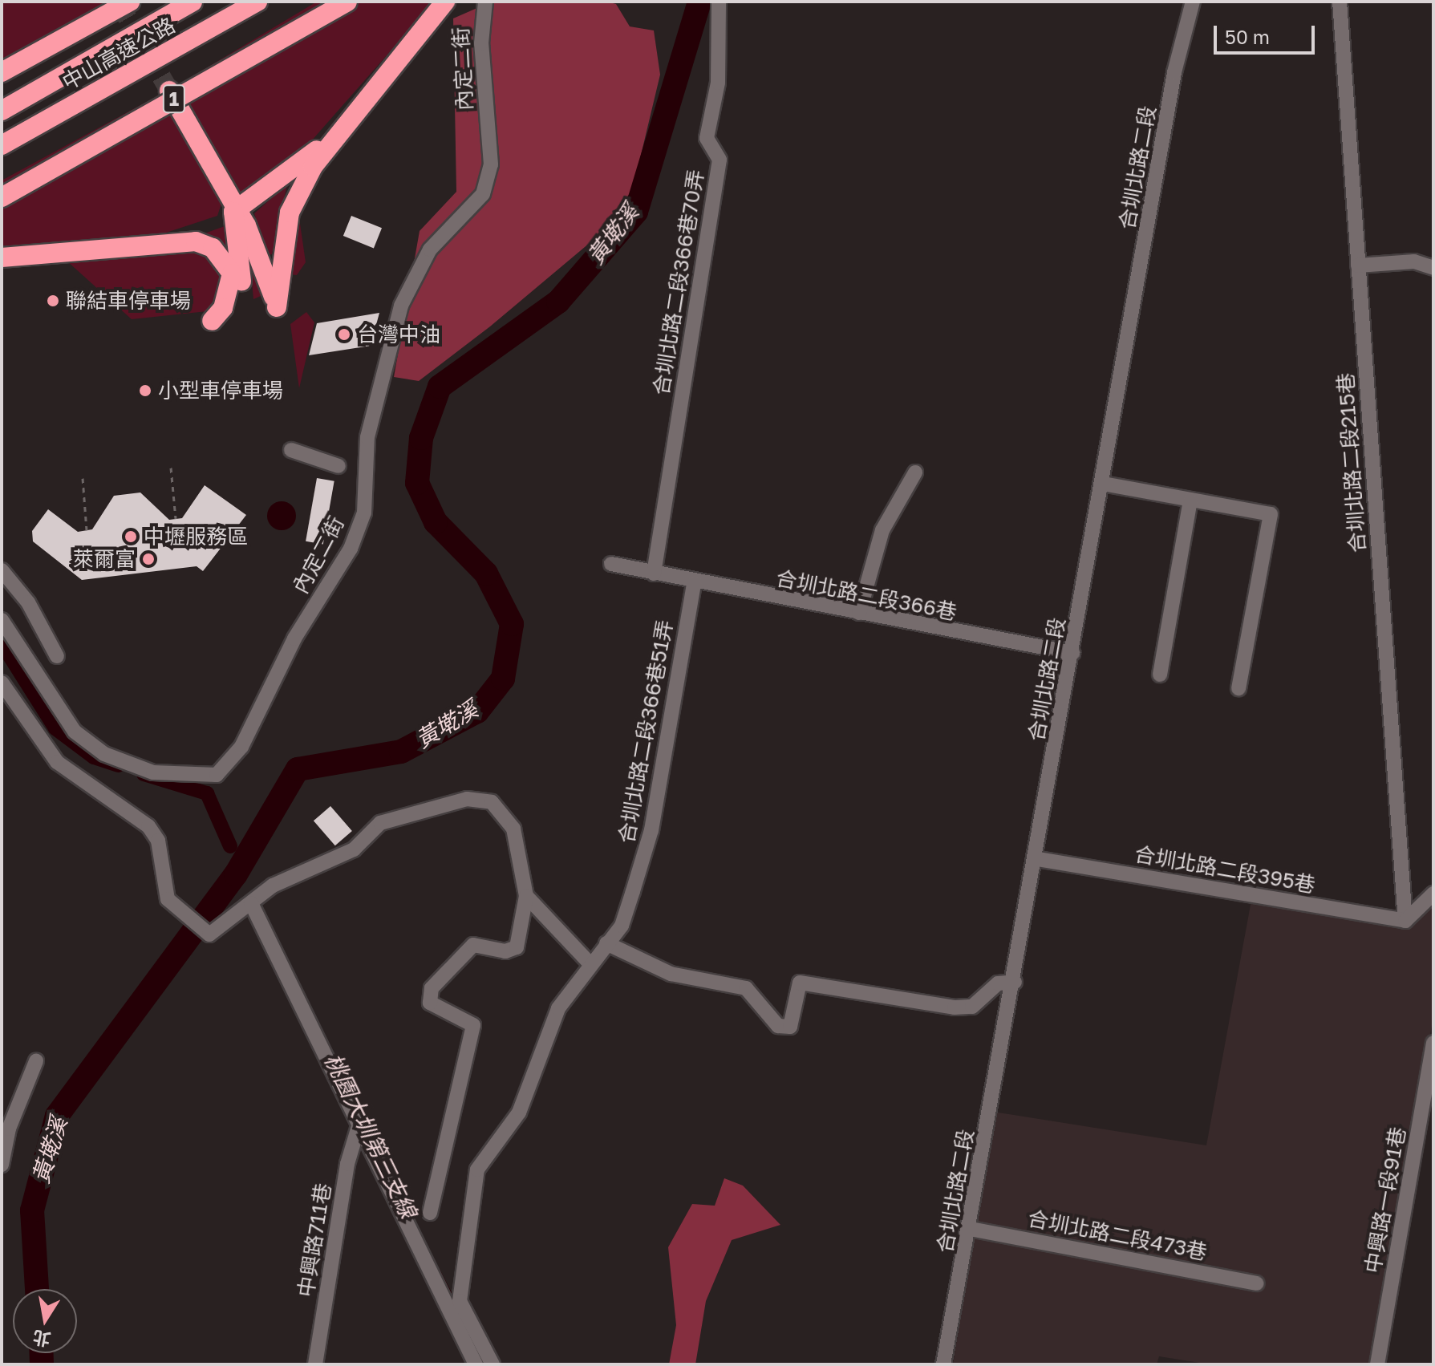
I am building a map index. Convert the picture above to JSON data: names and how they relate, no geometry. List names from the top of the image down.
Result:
{
  "streets": {
    "highway": ["中山高速公路", "1"],
    "street": [
      "內定二街",
      "合圳北路二段",
      "合圳北路二段366巷70弄",
      "合圳北路二段215巷",
      "合圳北路二段366巷",
      "合圳北路二段366巷51弄",
      "合圳北路二段395巷",
      "中興路一段91巷",
      "合圳北路二段473巷",
      "中興路711巷"
    ]
  },
  "crossings": [
    ["合圳北路二段", "合圳北路二段366巷"],
    ["合圳北路二段", "合圳北路二段395巷"],
    ["合圳北路二段", "合圳北路二段473巷"],
    ["合圳北路二段366巷70弄", "合圳北路二段366巷"],
    ["合圳北路二段215巷", "合圳北路二段395巷"],
    ["合圳北路二段366巷", "合圳北路二段366巷51弄"]
  ],
  "water": ["黃墘溪", "桃園大圳第三支線"],
  "places": [
    "聯結車停車場",
    "台灣中油",
    "小型車停車場",
    "中壢服務區",
    "萊爾富"
  ],
  "scale_bar": "50 m",
  "north": "bottom"
}
